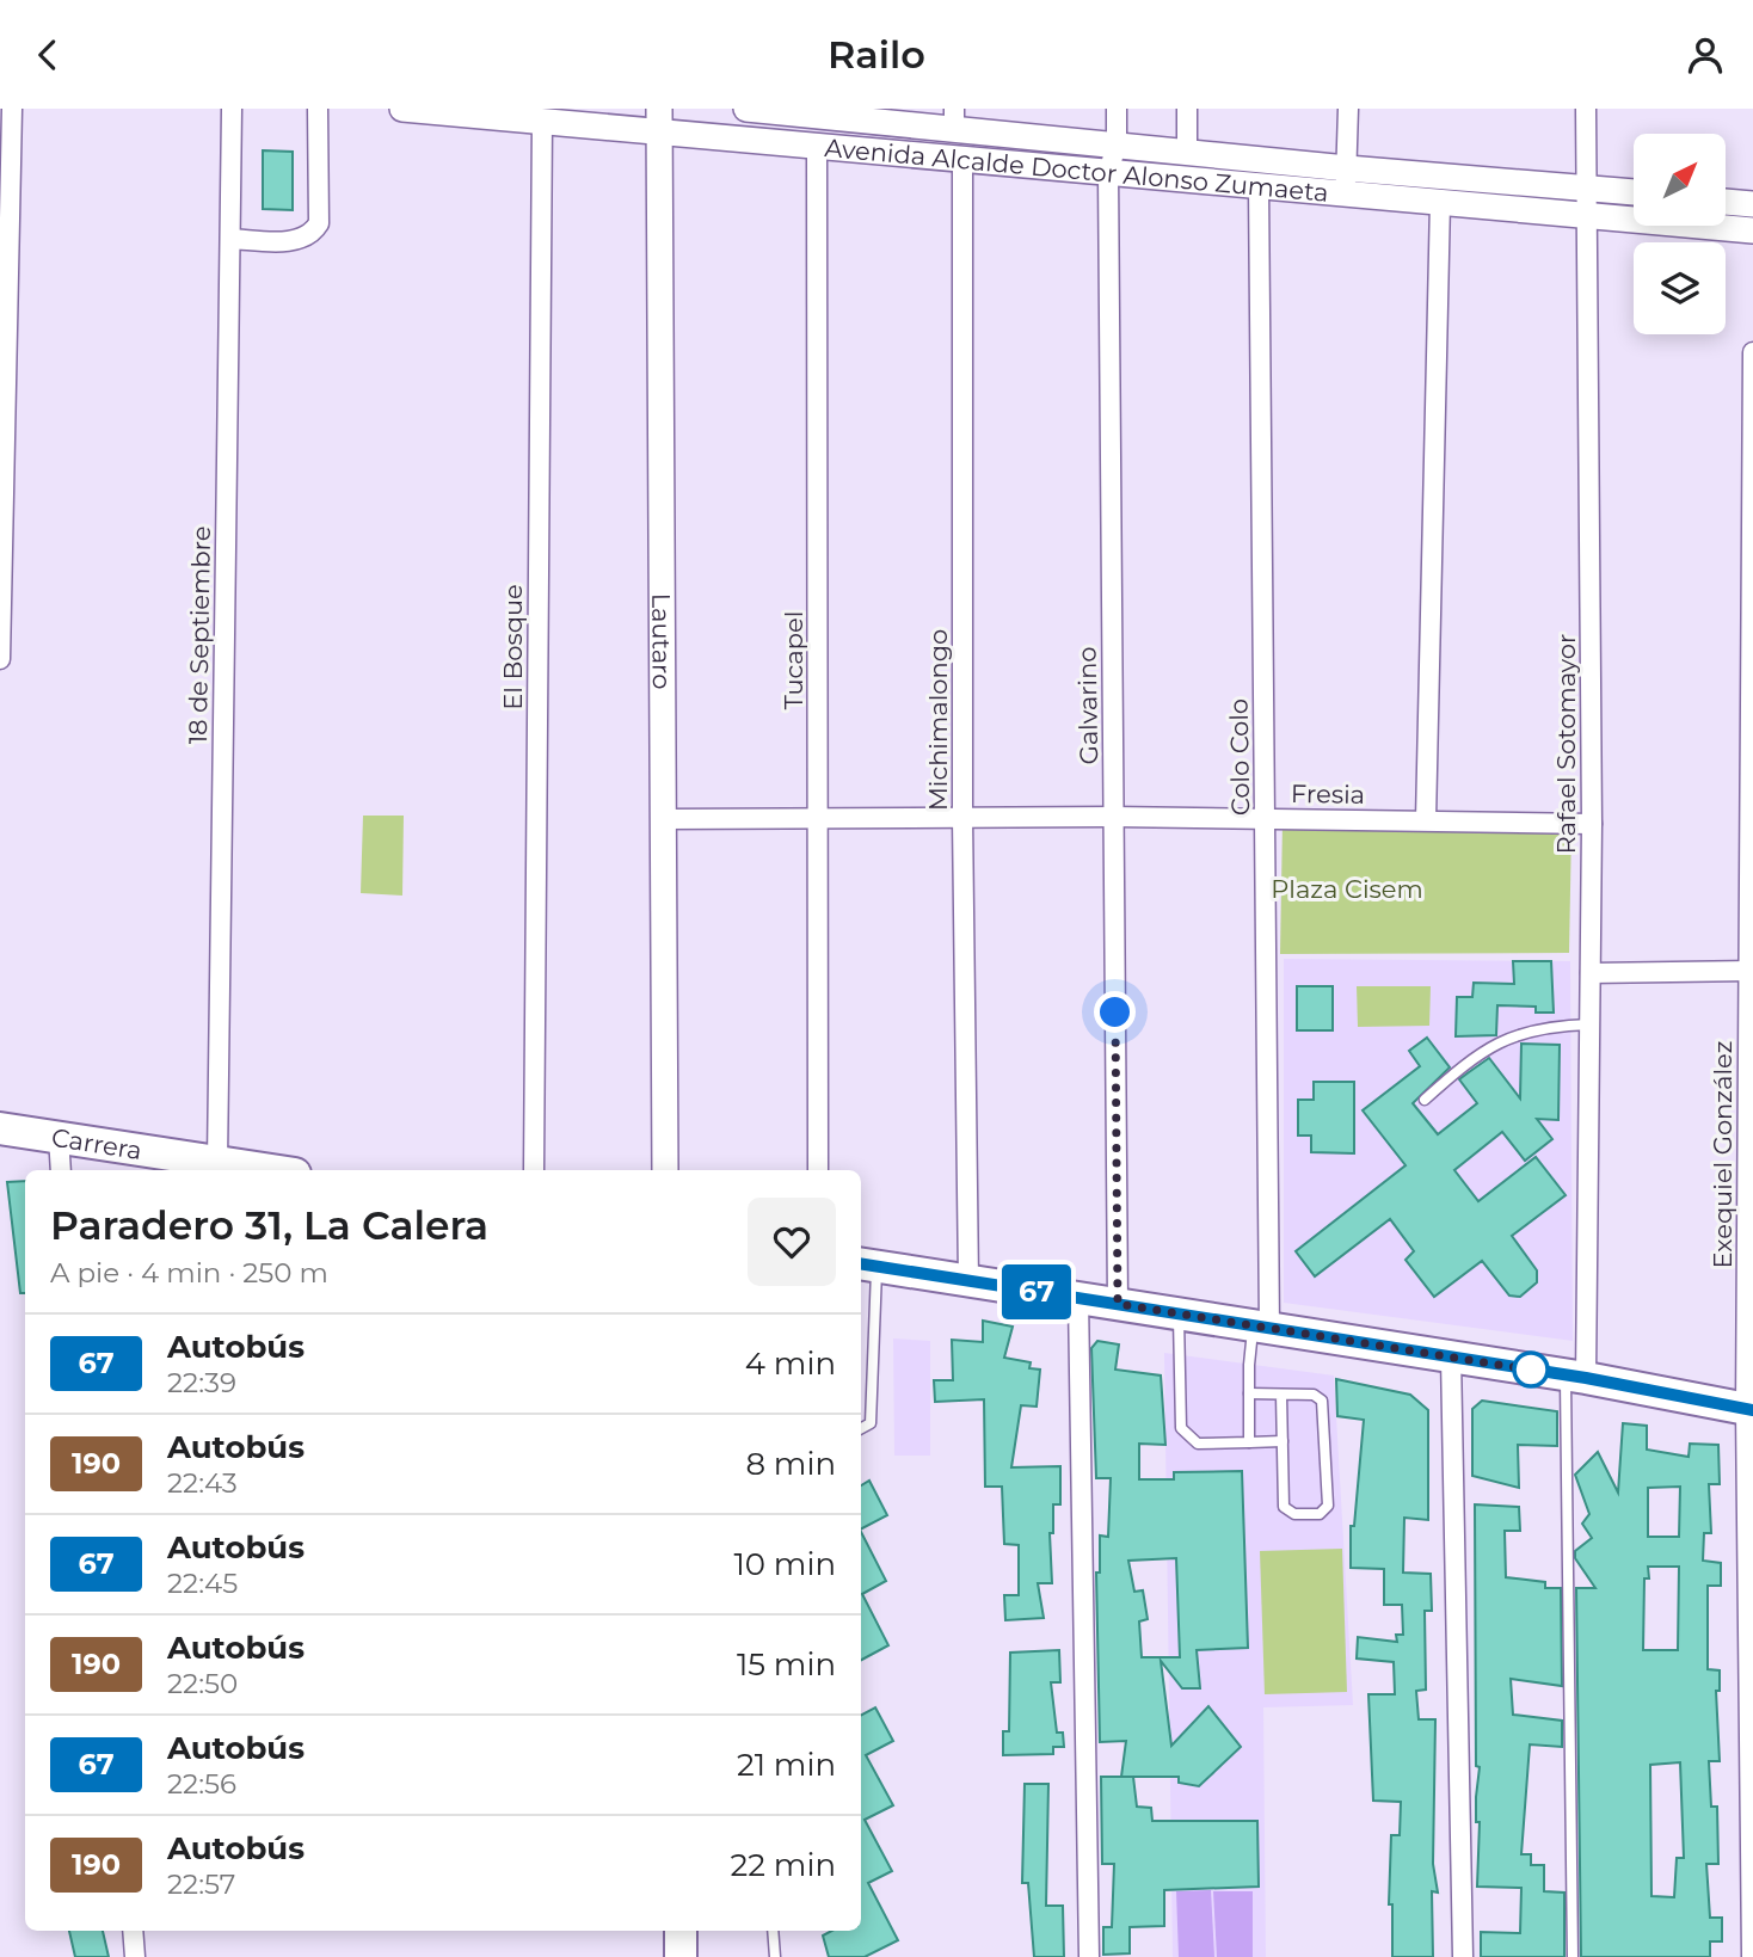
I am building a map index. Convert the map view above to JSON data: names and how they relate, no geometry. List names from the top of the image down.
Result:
{
  "streets": {
    "main road": ["Carrera"],
    "street": [
      "Avenida Alcalde Doctor Alonso Zumaeta",
      "18 de Septiembre",
      "Lautaro",
      "El Bosque",
      "Tucapel",
      "Galvarino",
      "Michimalongo",
      "Rafael Sotomayor",
      "Colo Colo",
      "Fresia",
      "Exequiel González"
    ]
  },
  "crossings": [
    ["Avenida Alcalde Doctor Alonso Zumaeta", "Lautaro"],
    ["Avenida Alcalde Doctor Alonso Zumaeta", "El Bosque"],
    ["Avenida Alcalde Doctor Alonso Zumaeta", "Tucapel"],
    ["Avenida Alcalde Doctor Alonso Zumaeta", "Galvarino"],
    ["Avenida Alcalde Doctor Alonso Zumaeta", "Michimalongo"],
    ["Avenida Alcalde Doctor Alonso Zumaeta", "Rafael Sotomayor"],
    ["Avenida Alcalde Doctor Alonso Zumaeta", "Colo Colo"],
    ["18 de Septiembre", "Carrera"],
    ["Lautaro", "Fresia"],
    ["Tucapel", "Fresia"],
    ["Galvarino", "Fresia"],
    ["Michimalongo", "Fresia"],
    ["Rafael Sotomayor", "Fresia"],
    ["Colo Colo", "Fresia"]
  ],
  "parks": ["Plaza Cisem"],
  "lines": ["bus line 67"],
  "north": "top right",
  "page": {
    "header": "Railo",
    "on_map": "67",
    "heading": ["Paradero 31, La Calera", "A pie · 4 min · 250 m"],
    "list": [
      {
        "mark": "67",
        "name": "Autobús",
        "note": "22:39",
        "value": "4 min"
      },
      {
        "mark": "190",
        "name": "Autobús",
        "note": "22:43",
        "value": "8 min"
      },
      {
        "mark": "67",
        "name": "Autobús",
        "note": "22:45",
        "value": "10 min"
      },
      {
        "mark": "190",
        "name": "Autobús",
        "note": "22:50",
        "value": "15 min"
      },
      {
        "mark": "67",
        "name": "Autobús",
        "note": "22:56",
        "value": "21 min"
      },
      {
        "mark": "190",
        "name": "Autobús",
        "note": "22:57",
        "value": "22 min"
      }
    ]
  }
}
